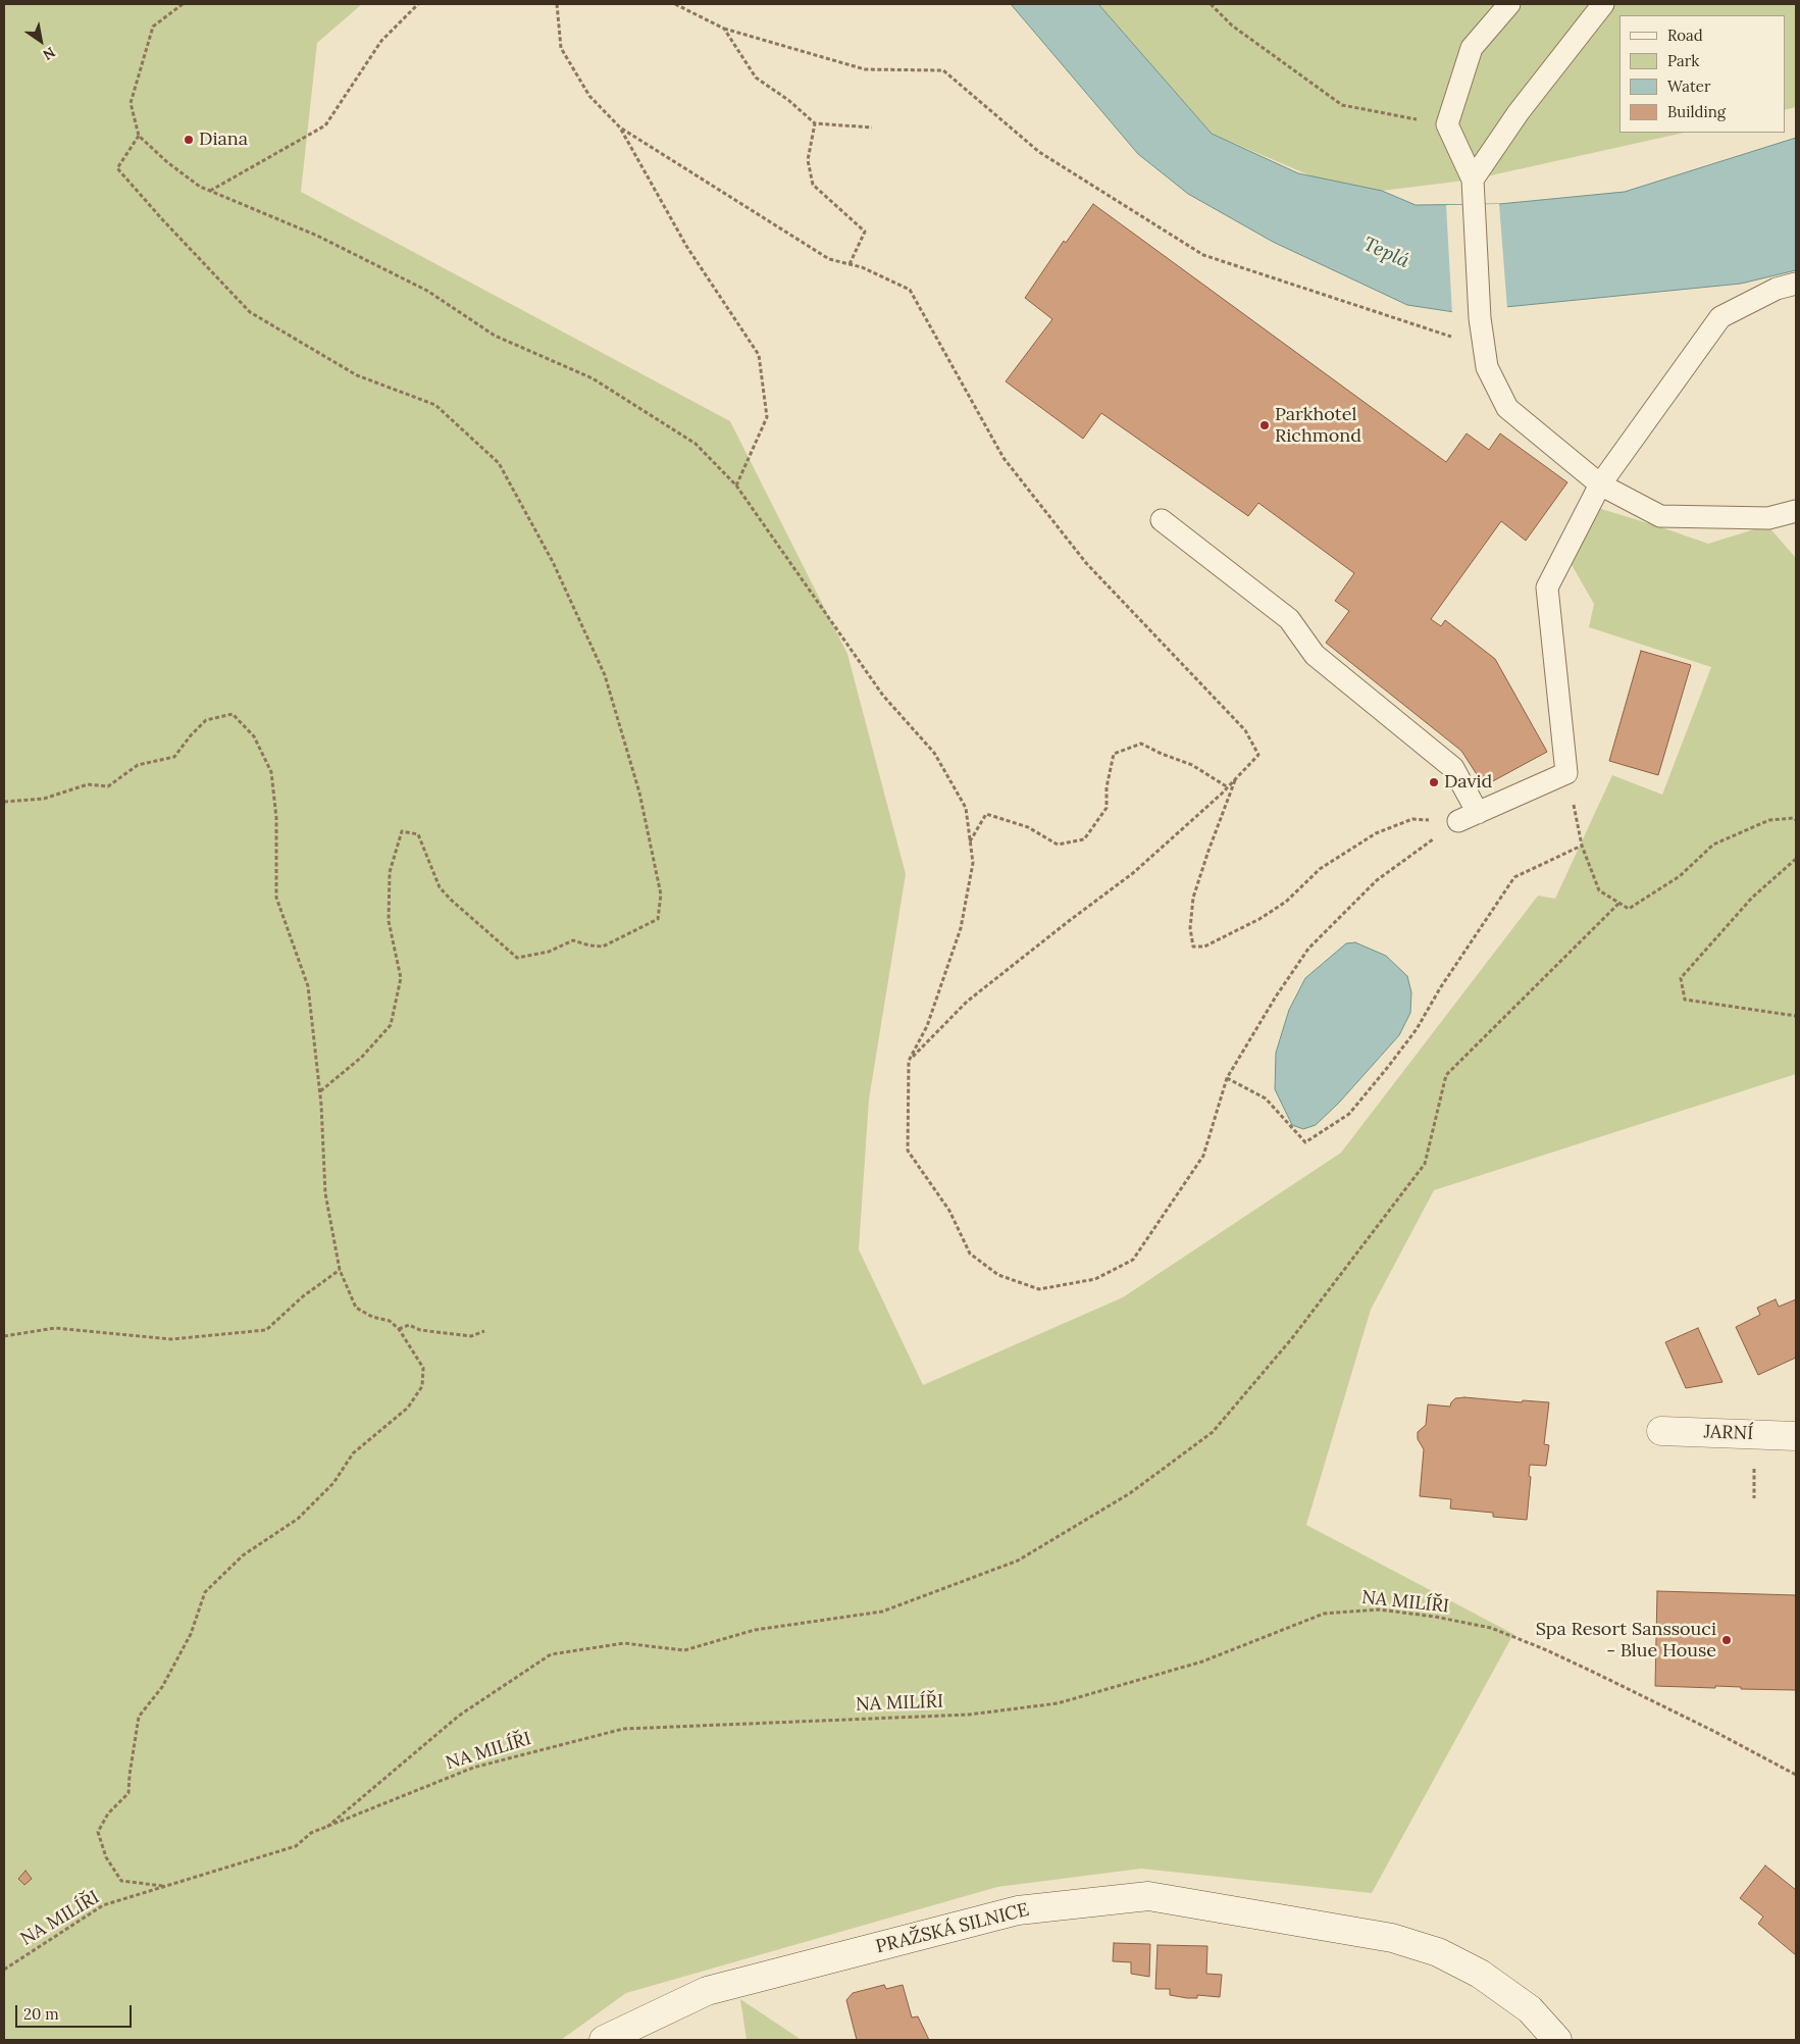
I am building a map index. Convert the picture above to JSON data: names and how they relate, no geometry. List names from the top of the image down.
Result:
{
  "streets": {
    "street": ["JARNÍ", "PRAŽSKÁ SILNICE"],
    "path": ["NA MILÍŘI"]
  },
  "water": ["Teplá"],
  "places": [
    "Diana",
    "Parkhotel Richmond",
    "David",
    "Spa Resort Sanssouci - Blue House"
  ],
  "legend": [
    "Road",
    "Park",
    "Water",
    "Building"
  ],
  "scale_bar": "20 m",
  "north": "bottom right"
}
